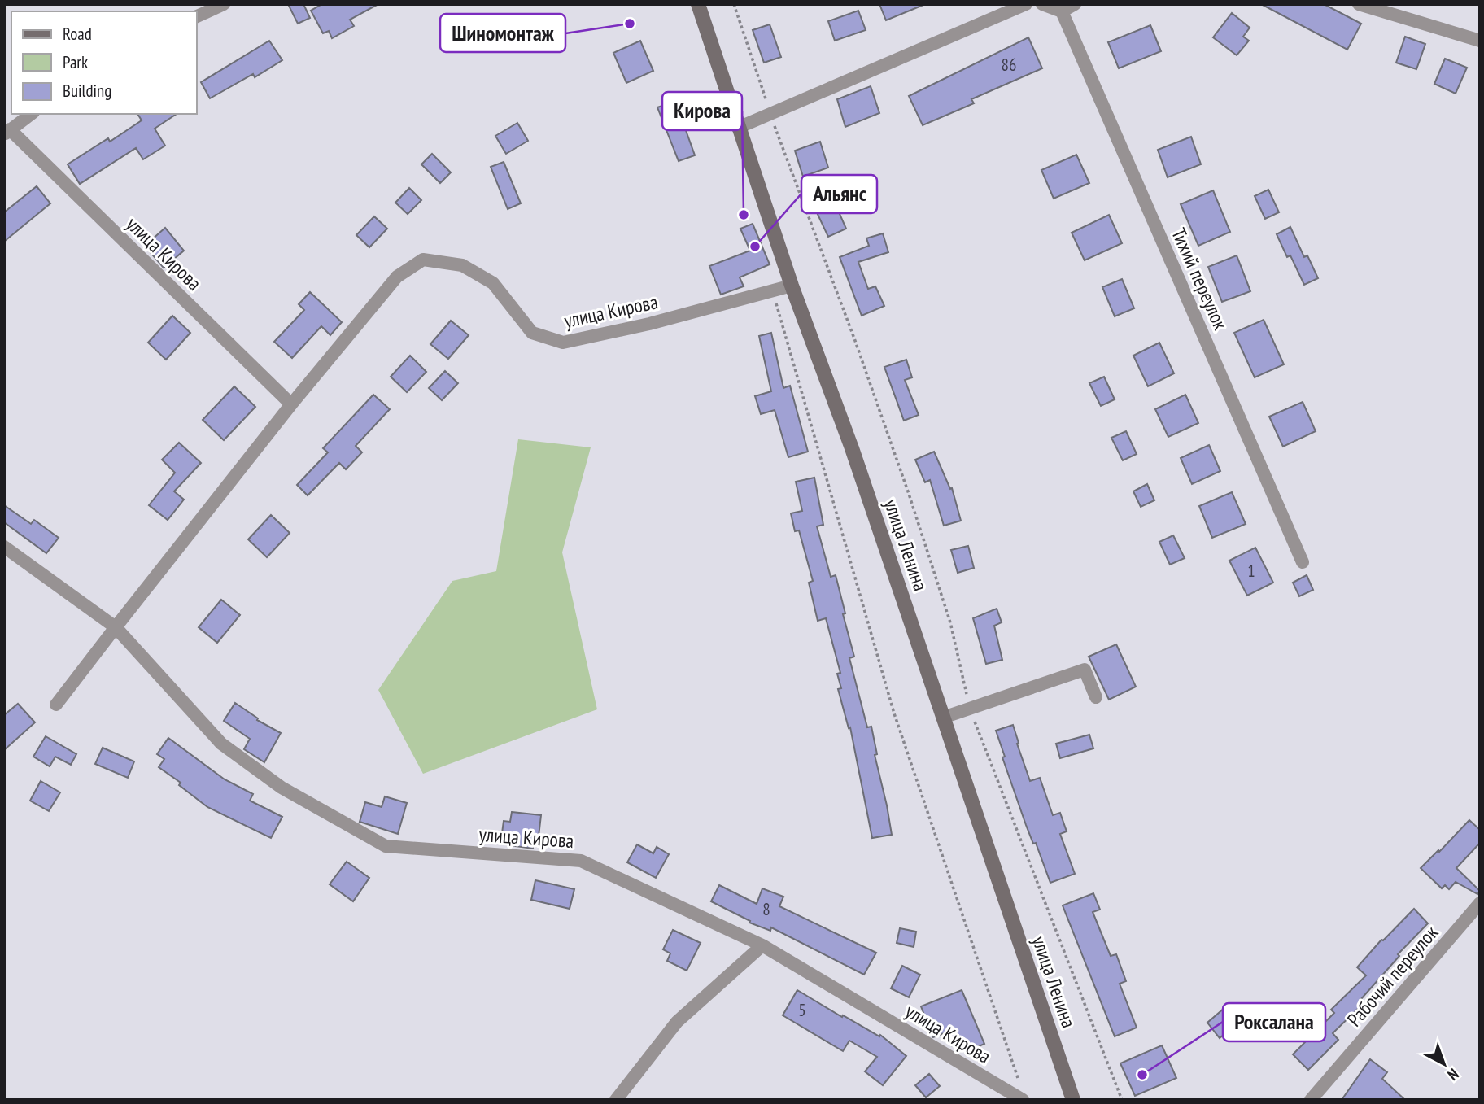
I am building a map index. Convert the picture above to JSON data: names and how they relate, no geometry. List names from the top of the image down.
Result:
{
  "streets": {
    "main road": ["улица Ленина"],
    "street": ["улица Кирова", "Тихий переулок", "Рабочий переулок"]
  },
  "crossings": [
    ["улица Кирова", "улица Ленина"]
  ],
  "places": [
    "Шиномонтаж",
    "Кирова",
    "Альянс",
    "Роксалана"
  ],
  "house_numbers": [
    "86",
    "1",
    "8",
    "5"
  ],
  "legend": ["Road", "Park", "Building"],
  "north": "bottom right"
}
